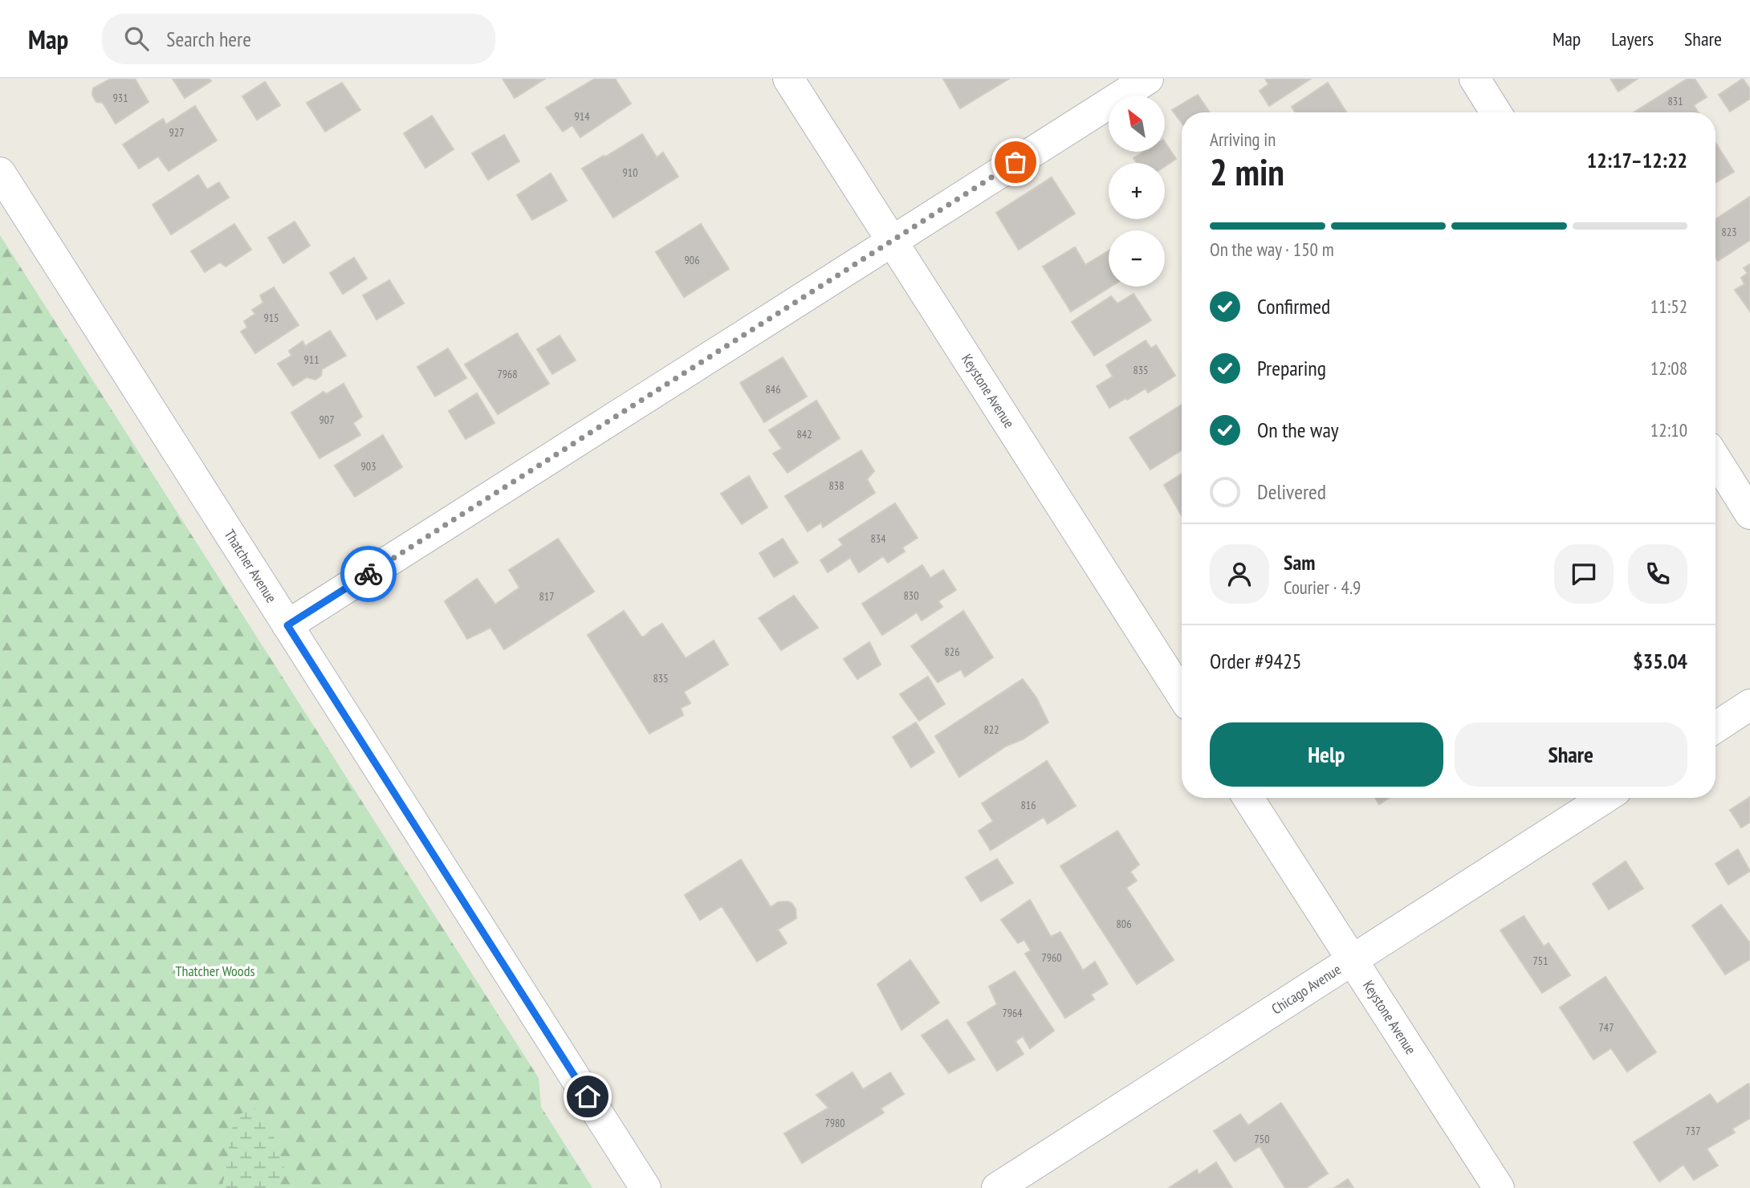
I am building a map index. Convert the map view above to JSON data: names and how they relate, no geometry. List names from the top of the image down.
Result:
{
  "streets": {
    "street": ["Keystone Avenue", "Thatcher Avenue", "Chicago Avenue"]
  },
  "crossings": [
    ["Keystone Avenue", "Chicago Avenue"]
  ],
  "parks": ["Thatcher Woods"],
  "house_numbers": [
    "931",
    "831",
    "914",
    "927",
    "910",
    "823",
    "906",
    "915",
    "911",
    "835",
    "7968",
    "846",
    "907",
    "842",
    "903",
    "838",
    "834",
    "830",
    "817",
    "826",
    "835",
    "822",
    "816",
    "806",
    "7960",
    "751",
    "7964",
    "747",
    "7980",
    "737",
    "750"
  ],
  "north": "top left",
  "page": {
    "header": "Map",
    "search": "Search here",
    "nav": ["Map", "Layers", "Share"],
    "map_buttons": ["+", "−"],
    "heading": ["2 min", "Arriving in", "12:17–12:22"],
    "panel": [
      "Sam",
      "Courier · 4.9",
      "Order #9425",
      "$35.04"
    ],
    "bar": "On the way · 150 m",
    "list": [
      ["Confirmed", "11:52"],
      ["Preparing", "12:08"],
      ["On the way", "12:10"],
      "Delivered"
    ],
    "buttons": ["Help", "Share"]
  }
}
